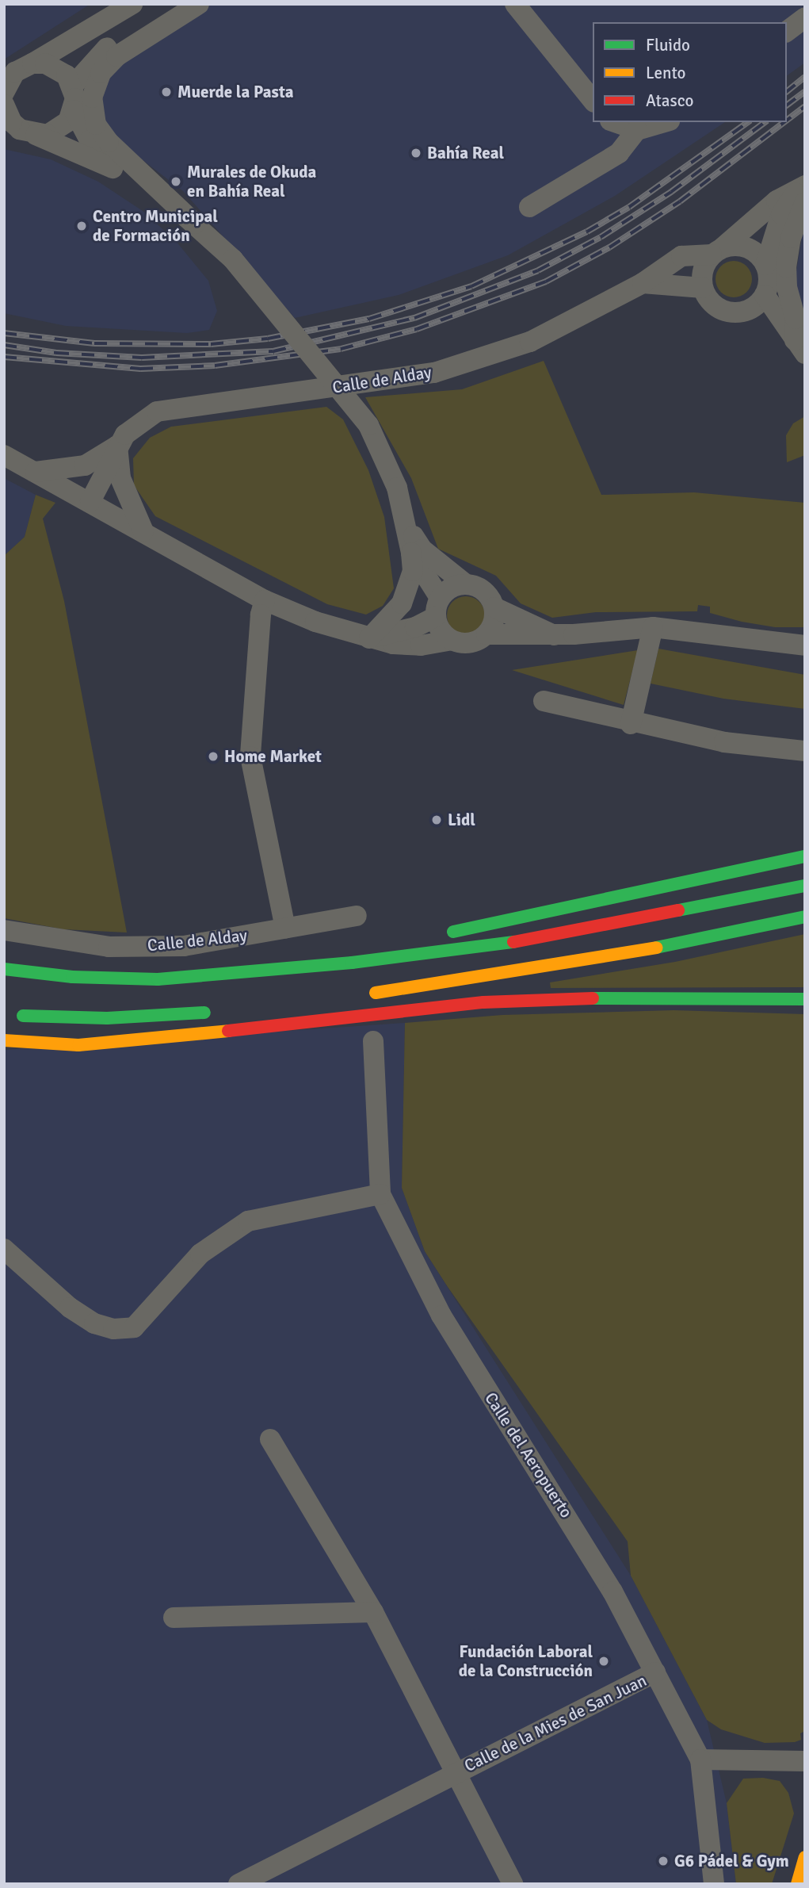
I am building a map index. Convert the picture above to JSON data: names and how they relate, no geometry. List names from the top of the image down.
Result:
{
  "streets": {
    "street": ["Calle de Alday", "Calle del Aeropuerto", "Calle de la Mies de San Juan"]
  },
  "crossings": [
    ["Calle del Aeropuerto", "Calle de la Mies de San Juan"]
  ],
  "places": [
    "Muerde la Pasta",
    "Bahía Real",
    "Murales de Okuda en Bahía Real",
    "Centro Municipal de Formación",
    "Home Market",
    "Lidl",
    "Fundación Laboral de la Construcción",
    "G6 Pádel & Gym"
  ],
  "legend": ["Fluido", "Lento", "Atasco"]
}
